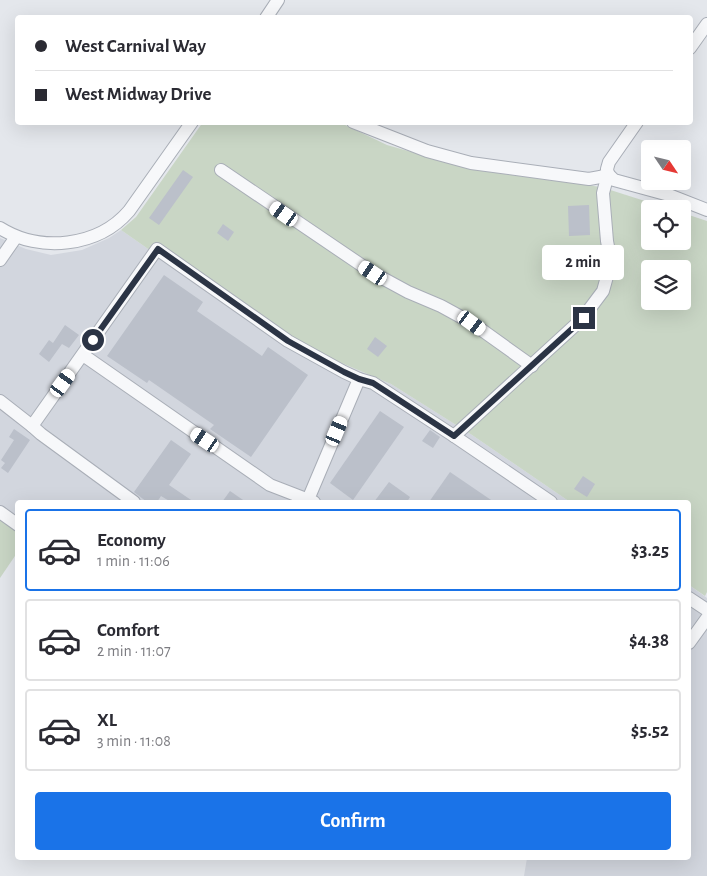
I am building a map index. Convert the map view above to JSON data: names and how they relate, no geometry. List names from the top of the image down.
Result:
{
  "north": "bottom right",
  "page": {
    "banner": ["West Carnival Way", "West Midway Drive"],
    "bubble": "2 min",
    "list": [
      {
        "name": "Economy",
        "note": "1 min · 11:06",
        "value": "$3.25"
      },
      {
        "name": "Comfort",
        "note": "2 min · 11:07",
        "value": "$4.38"
      },
      {
        "name": "XL",
        "note": "3 min · 11:08",
        "value": "$5.52"
      }
    ],
    "buttons": "Confirm"
  }
}
